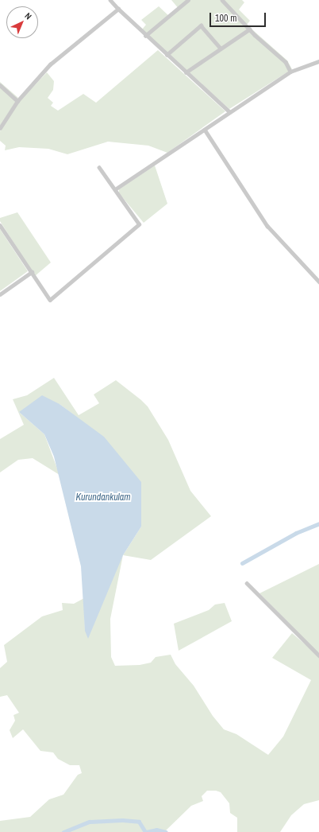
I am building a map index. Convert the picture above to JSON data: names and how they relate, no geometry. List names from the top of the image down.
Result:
{
  "water": ["Kurundankulam"],
  "scale_bar": "100 m",
  "north": "top right"
}
